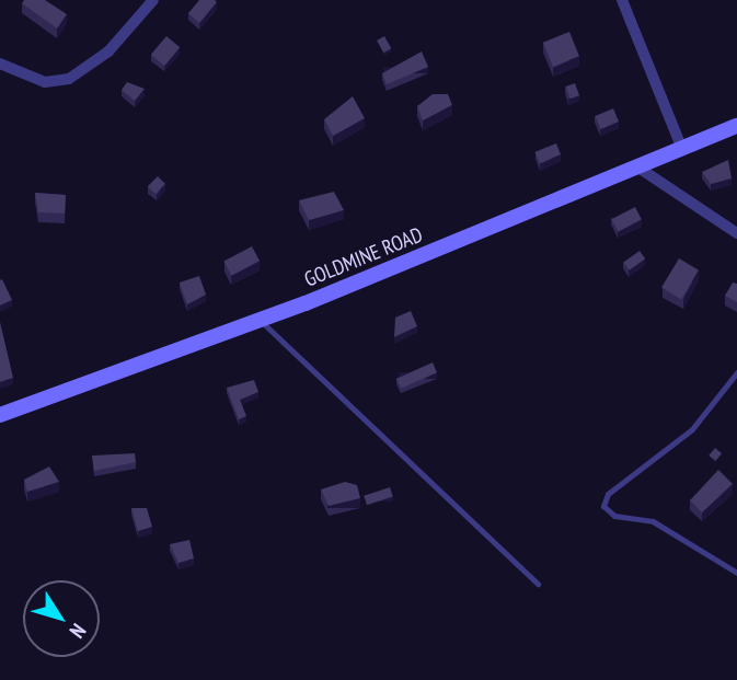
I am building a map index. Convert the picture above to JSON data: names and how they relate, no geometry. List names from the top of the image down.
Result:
{
  "streets": {
    "main road": ["GOLDMINE ROAD"]
  },
  "north": "bottom right"
}
